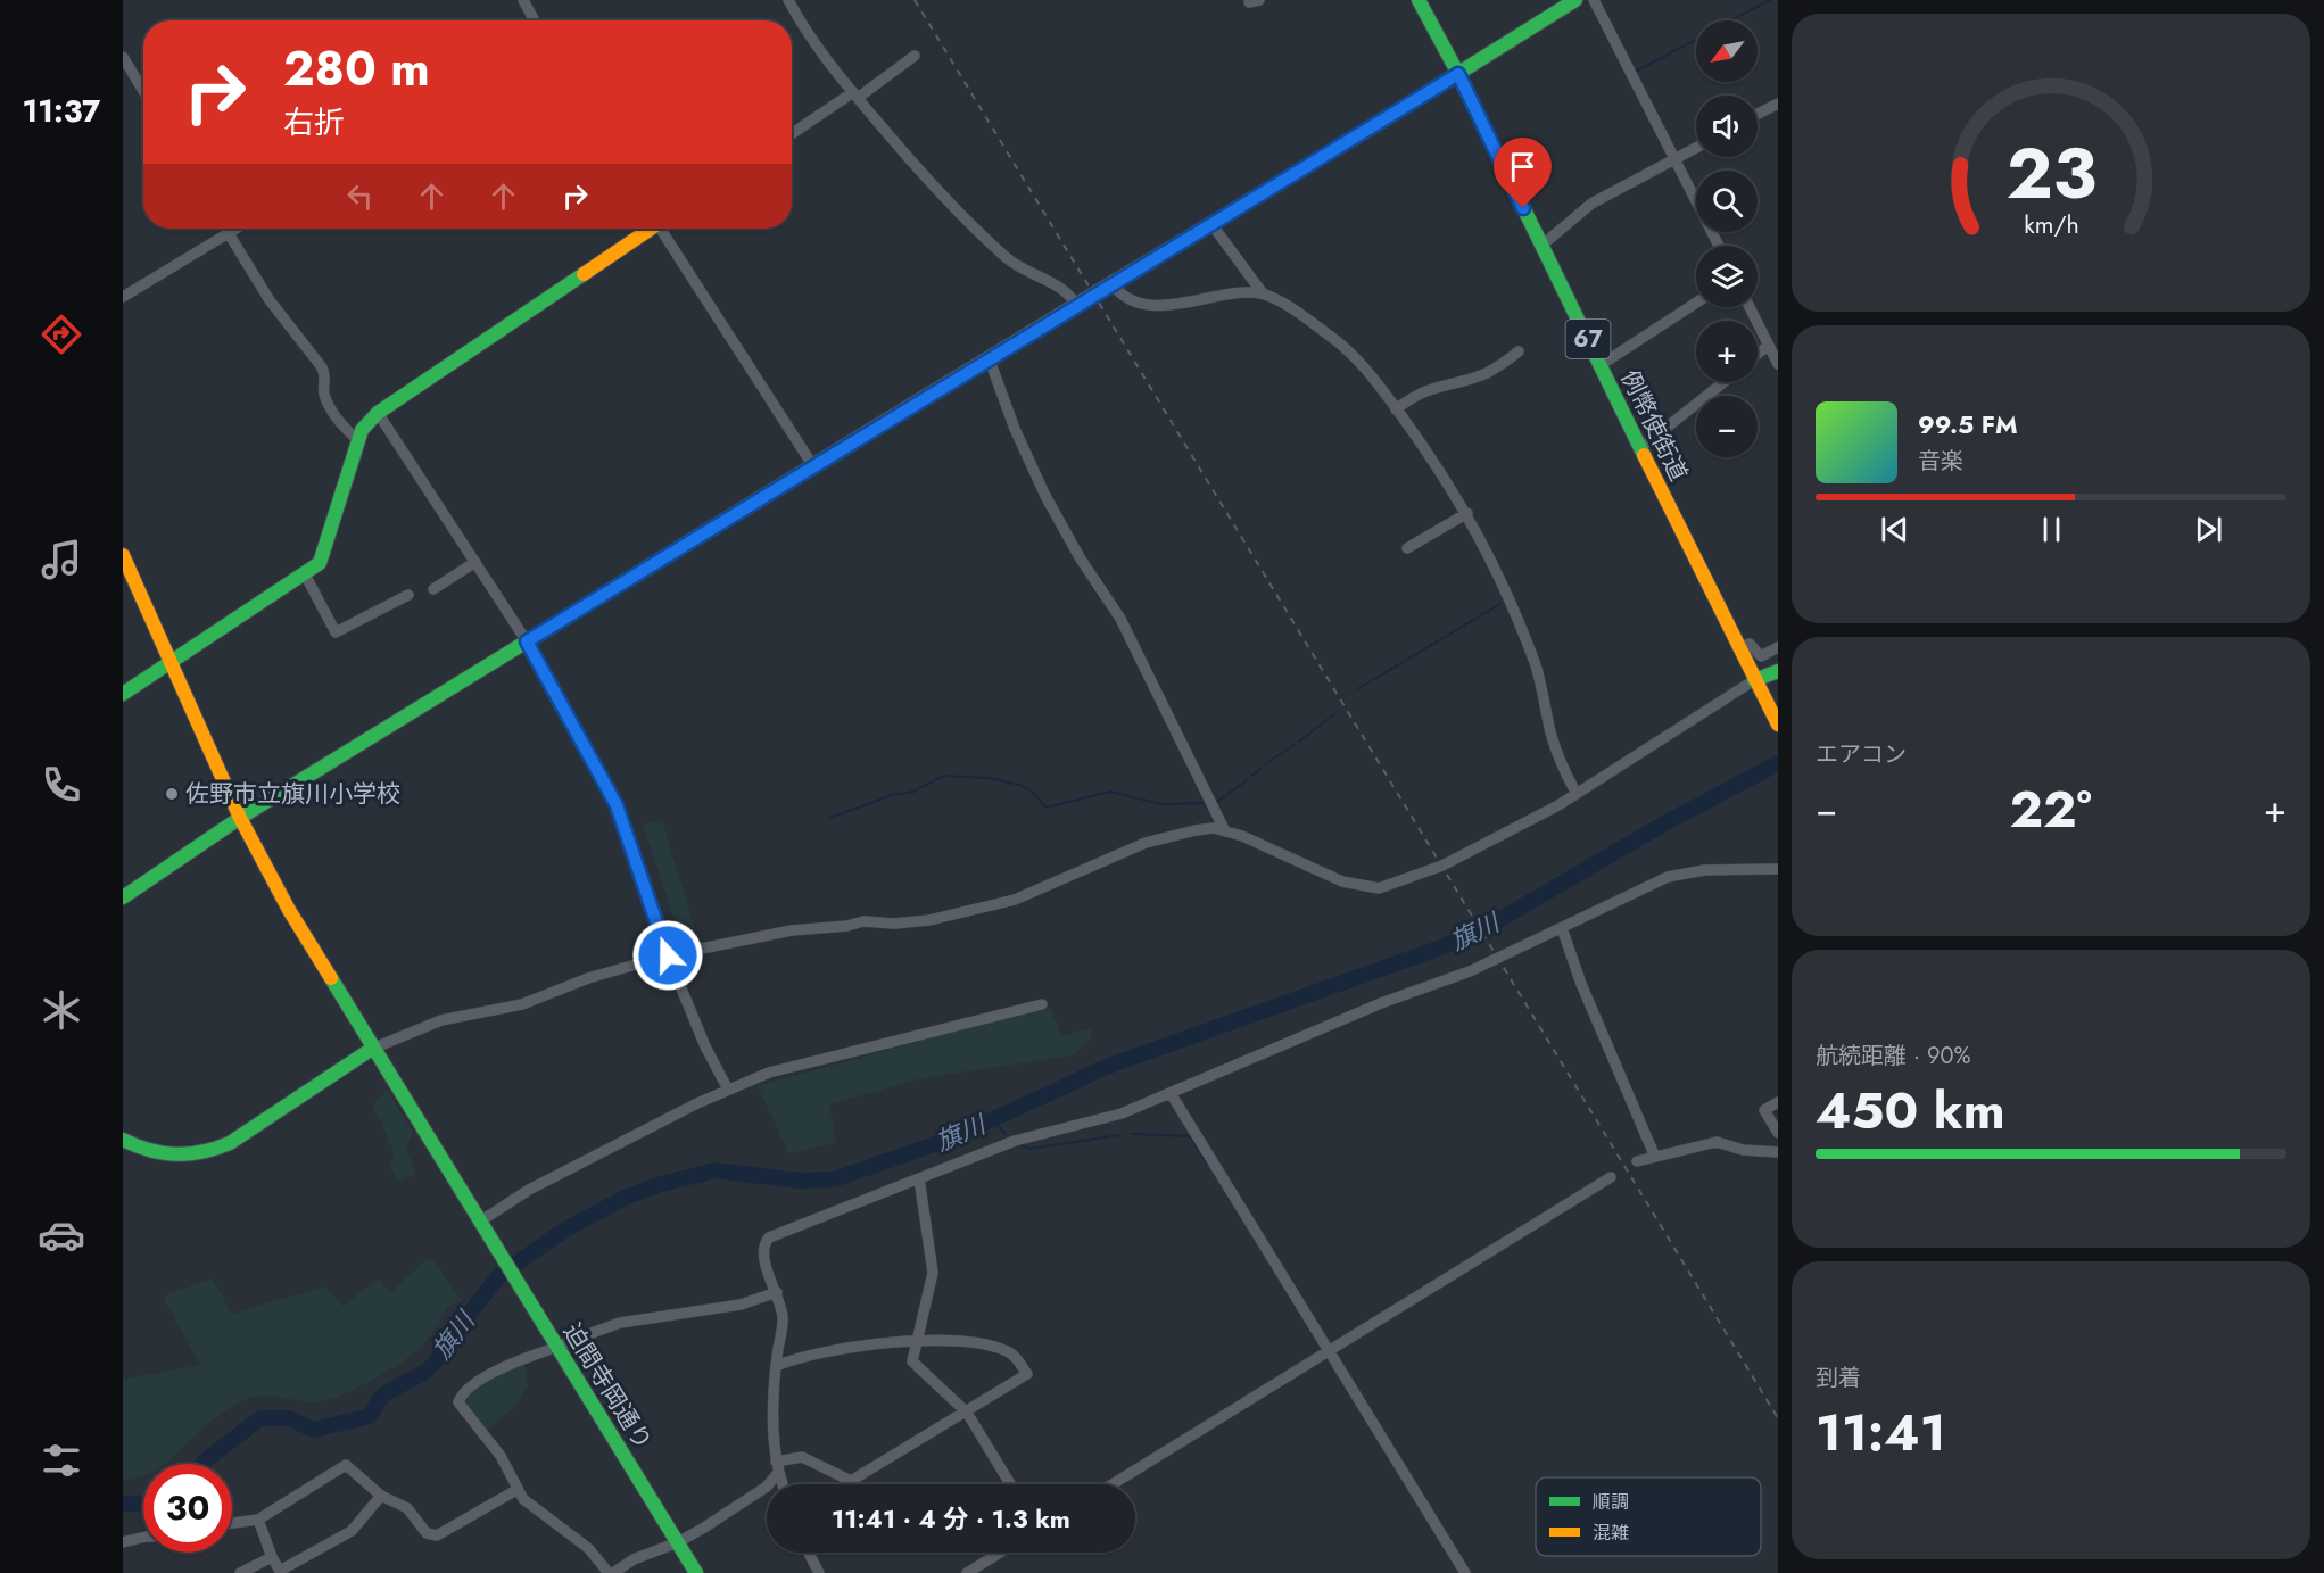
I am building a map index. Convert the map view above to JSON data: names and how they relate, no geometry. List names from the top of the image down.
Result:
{
  "streets": {
    "street": ["67", "例幣使街道", "迫間寺岡通り"]
  },
  "water": ["旗川"],
  "places": ["佐野市立旗川小学校"],
  "legend": ["順調", "混雑"],
  "north": "bottom left",
  "page": {
    "tabs": "11:37",
    "map_buttons": ["+", "−"],
    "turn": ["280 m", "右折"],
    "song": ["99.5 FM", "音楽"],
    "tile": [
      "エアコン",
      ["航続距離 · 90%", "450 km"],
      ["到着", "11:41"]
    ],
    "heat": ["−", "22°", "+"],
    "limit": "30",
    "trip": "11:41 · 4 分 · 1.3 km",
    "gauge": ["23", "km/h"]
  }
}
